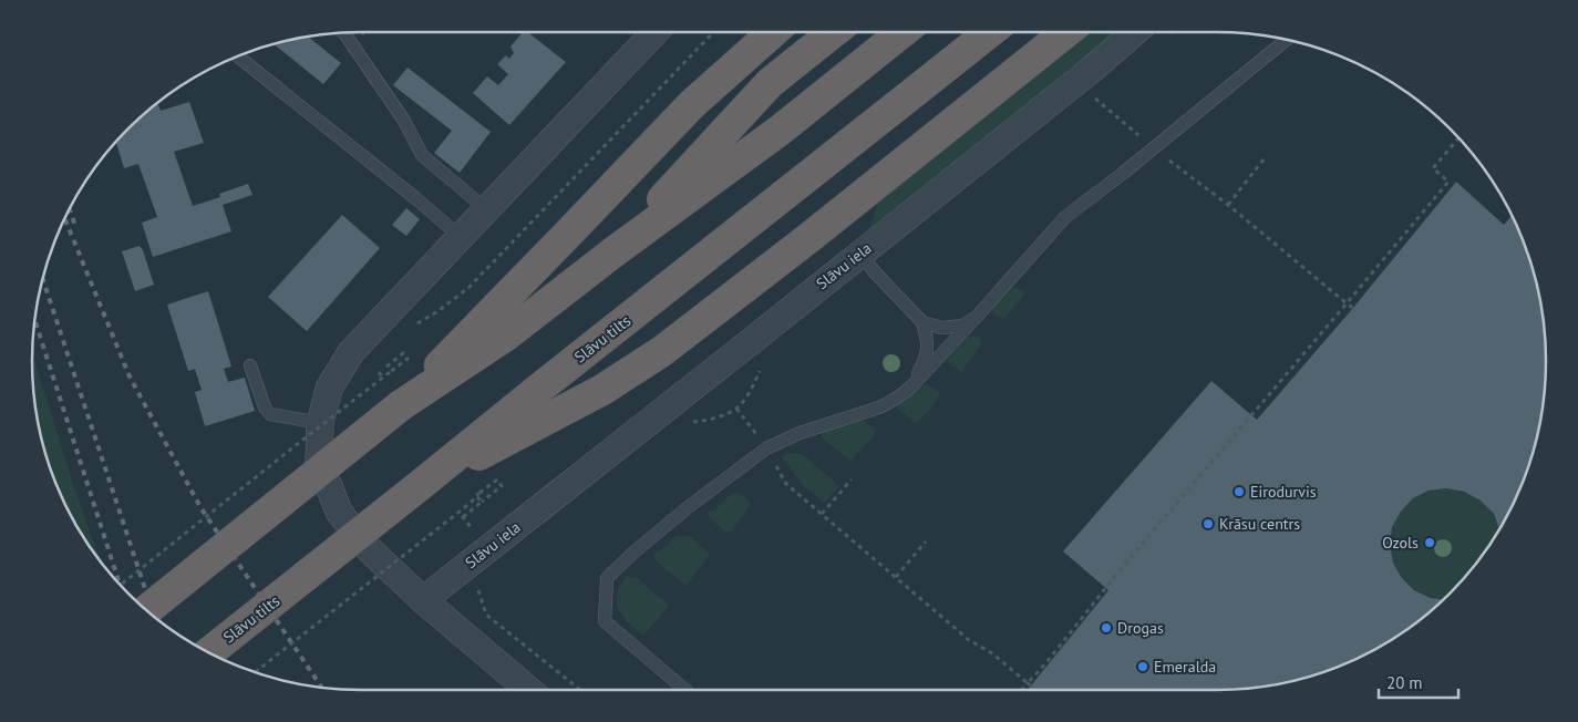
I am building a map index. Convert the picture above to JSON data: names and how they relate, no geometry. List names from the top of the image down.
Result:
{
  "streets": {
    "highway": ["Slāvu tilts"],
    "street": ["Slāvu iela"]
  },
  "places": [
    "Eirodurvis",
    "Krāsu centrs",
    "Ozols",
    "Drogas",
    "Emeralda"
  ],
  "scale_bar": "20 m"
}
